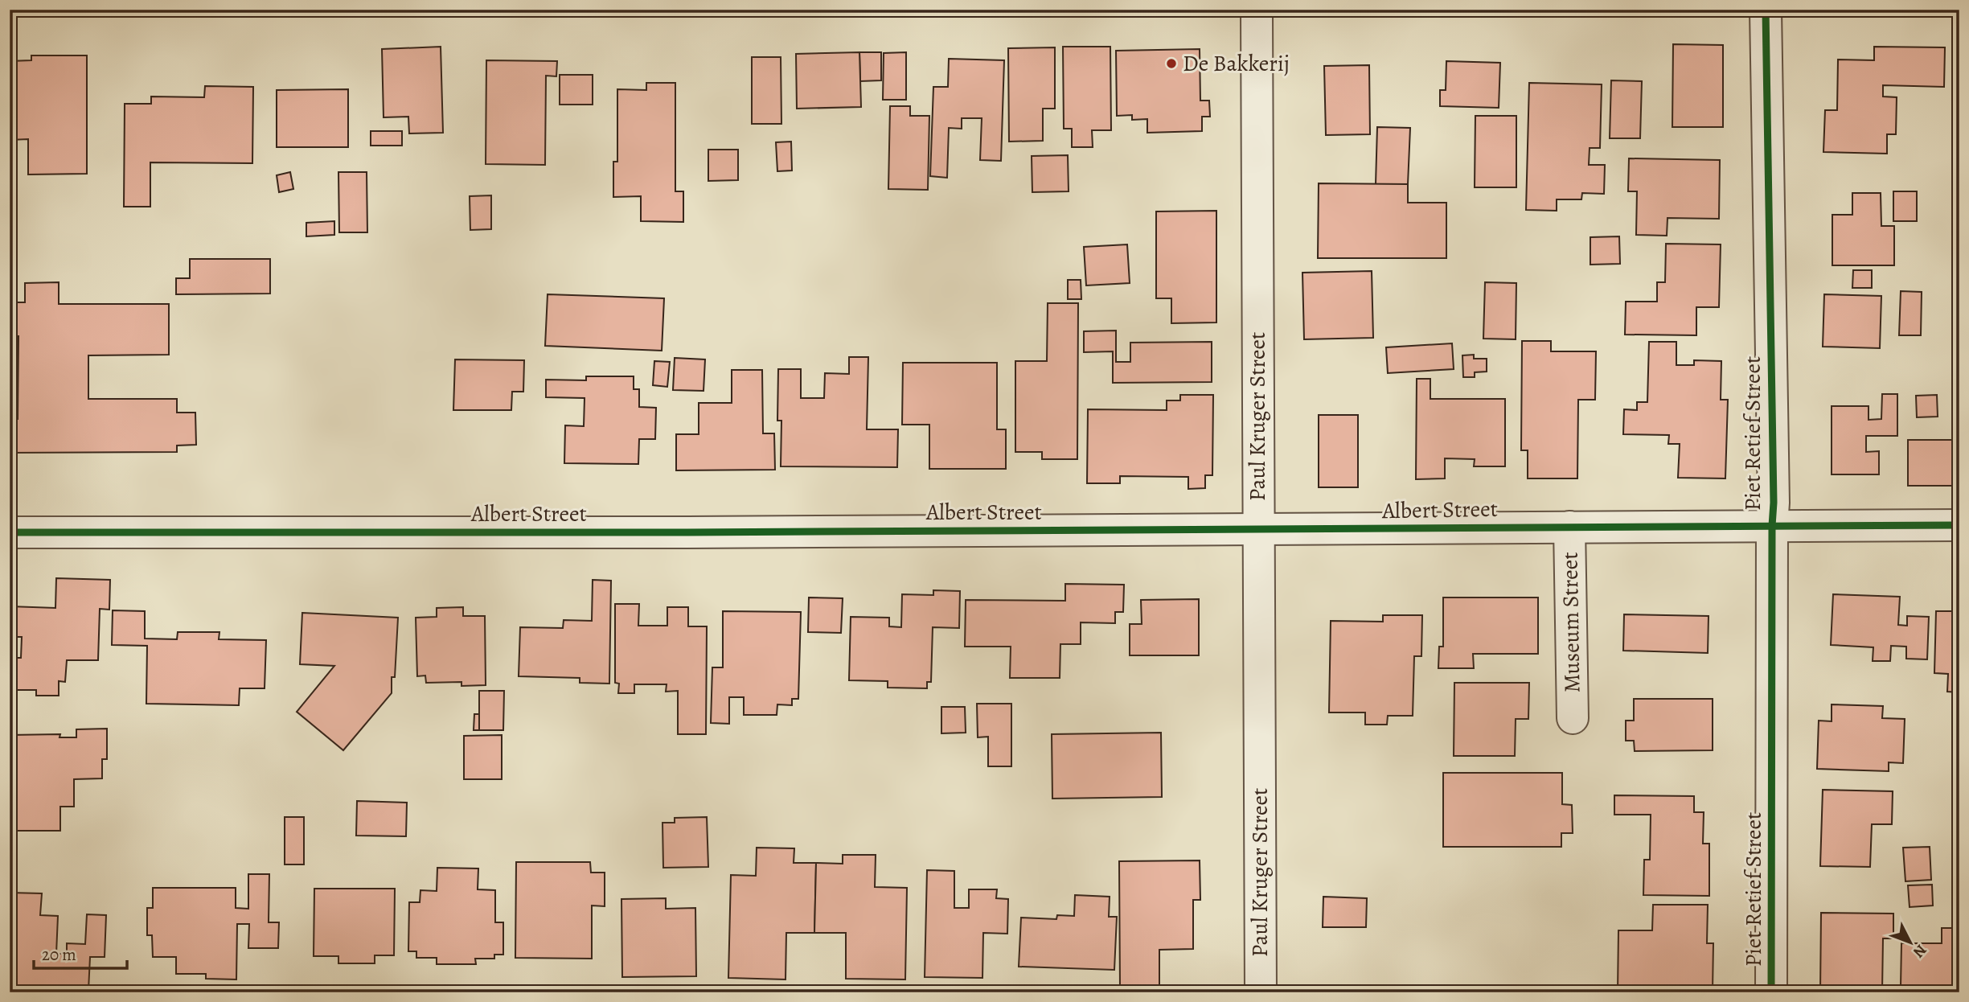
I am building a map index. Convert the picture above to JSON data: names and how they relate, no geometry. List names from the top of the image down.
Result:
{
  "streets": {
    "street": [
      "Paul Kruger Street",
      "Piet Retief Street",
      "Albert Street",
      "Museum Street"
    ]
  },
  "crossings": [
    ["Paul Kruger Street", "Albert Street"],
    ["Piet Retief Street", "Albert Street"],
    ["Albert Street", "Museum Street"]
  ],
  "places": ["De Bakkerij"],
  "scale_bar": "20 m",
  "north": "bottom right"
}
